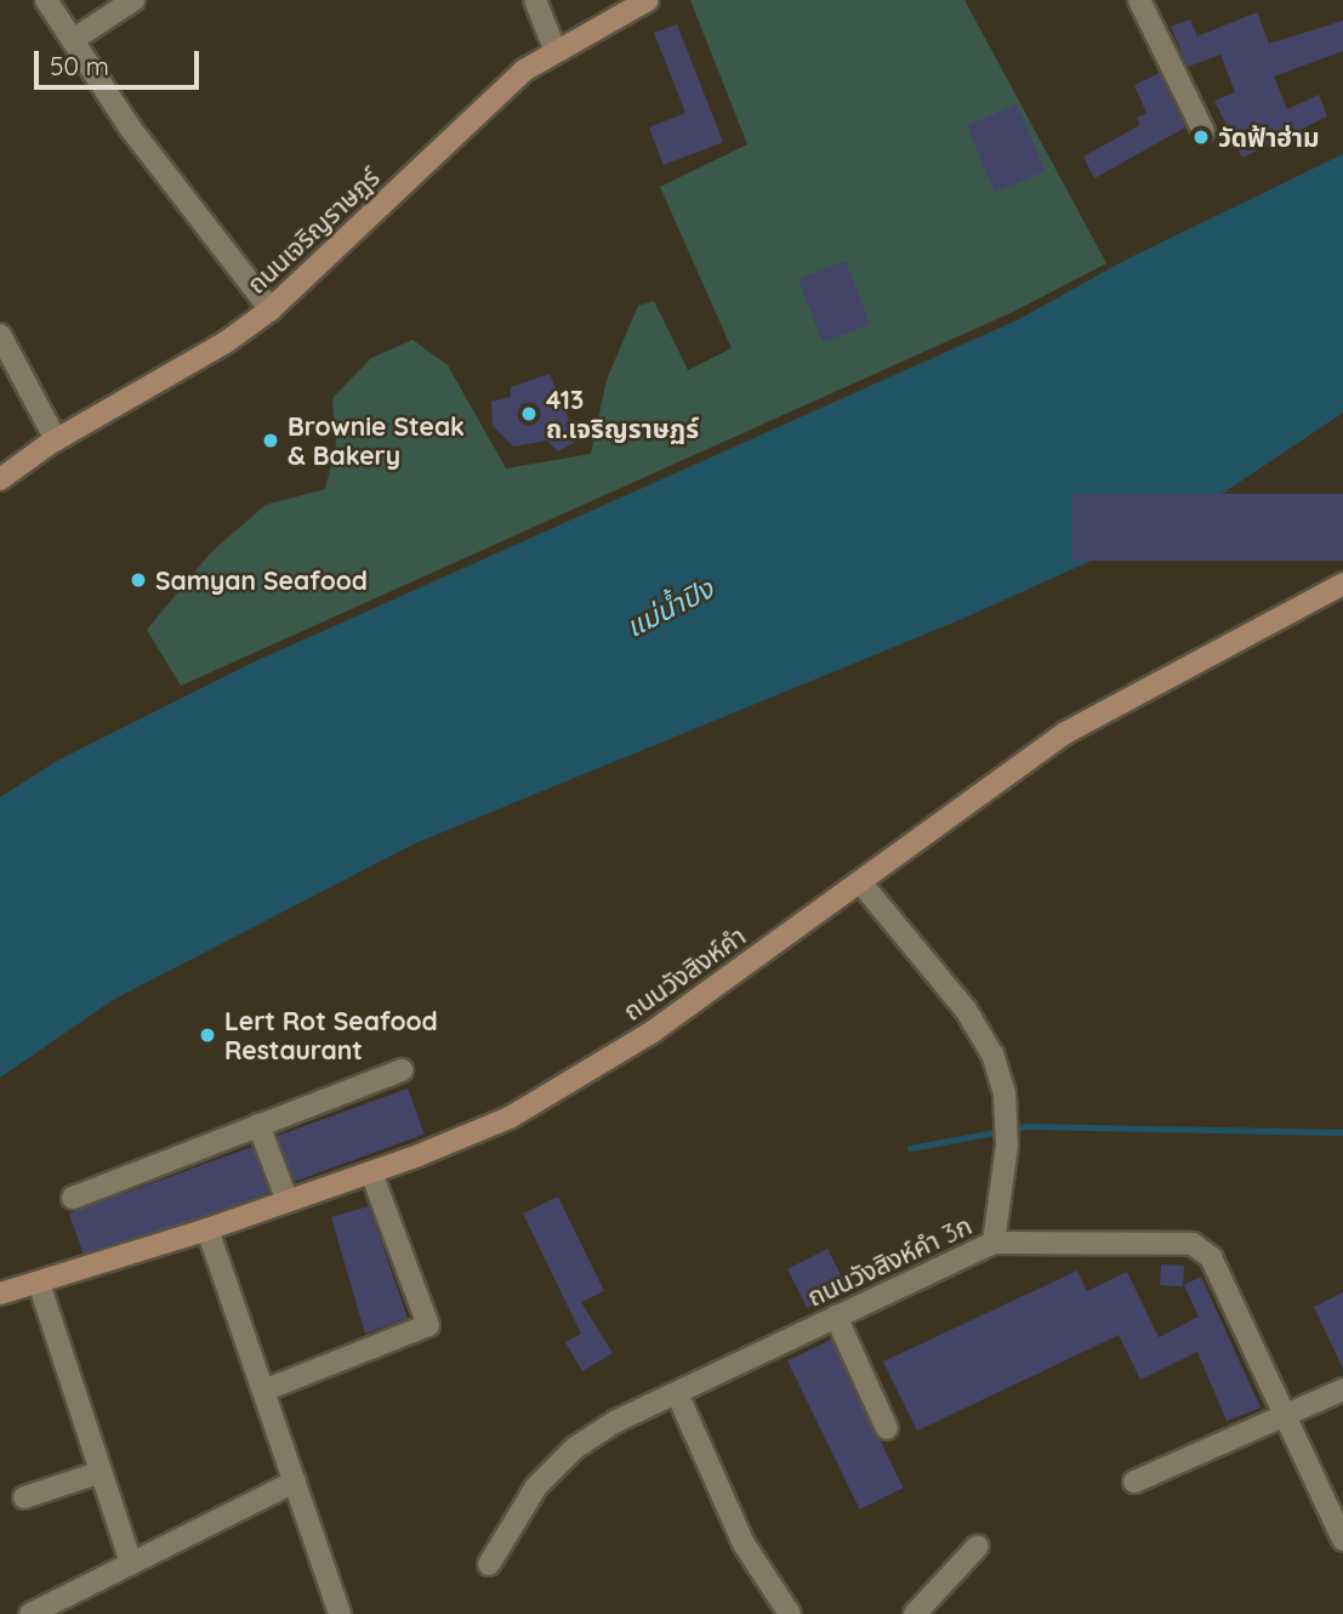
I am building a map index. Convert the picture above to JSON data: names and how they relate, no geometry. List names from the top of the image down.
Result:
{
  "streets": {
    "street": ["ถนนเจริญราษฎร์", "ถนนวังสิงห์คำ", "ถนนวังสิงห์คำ 3ก"]
  },
  "crossings": [
    ["ถนนวังสิงห์คำ", "ถนนวังสิงห์คำ 3ก"]
  ],
  "water": ["แม่น้ำปิง"],
  "places": [
    "วัดฟ้าฮ่าม",
    "413 ถ.เจริญราษฏร์",
    "Brownie Steak & Bakery",
    "Samyan Seafood",
    "Lert Rot Seafood Restaurant"
  ],
  "scale_bar": "50 m"
}
